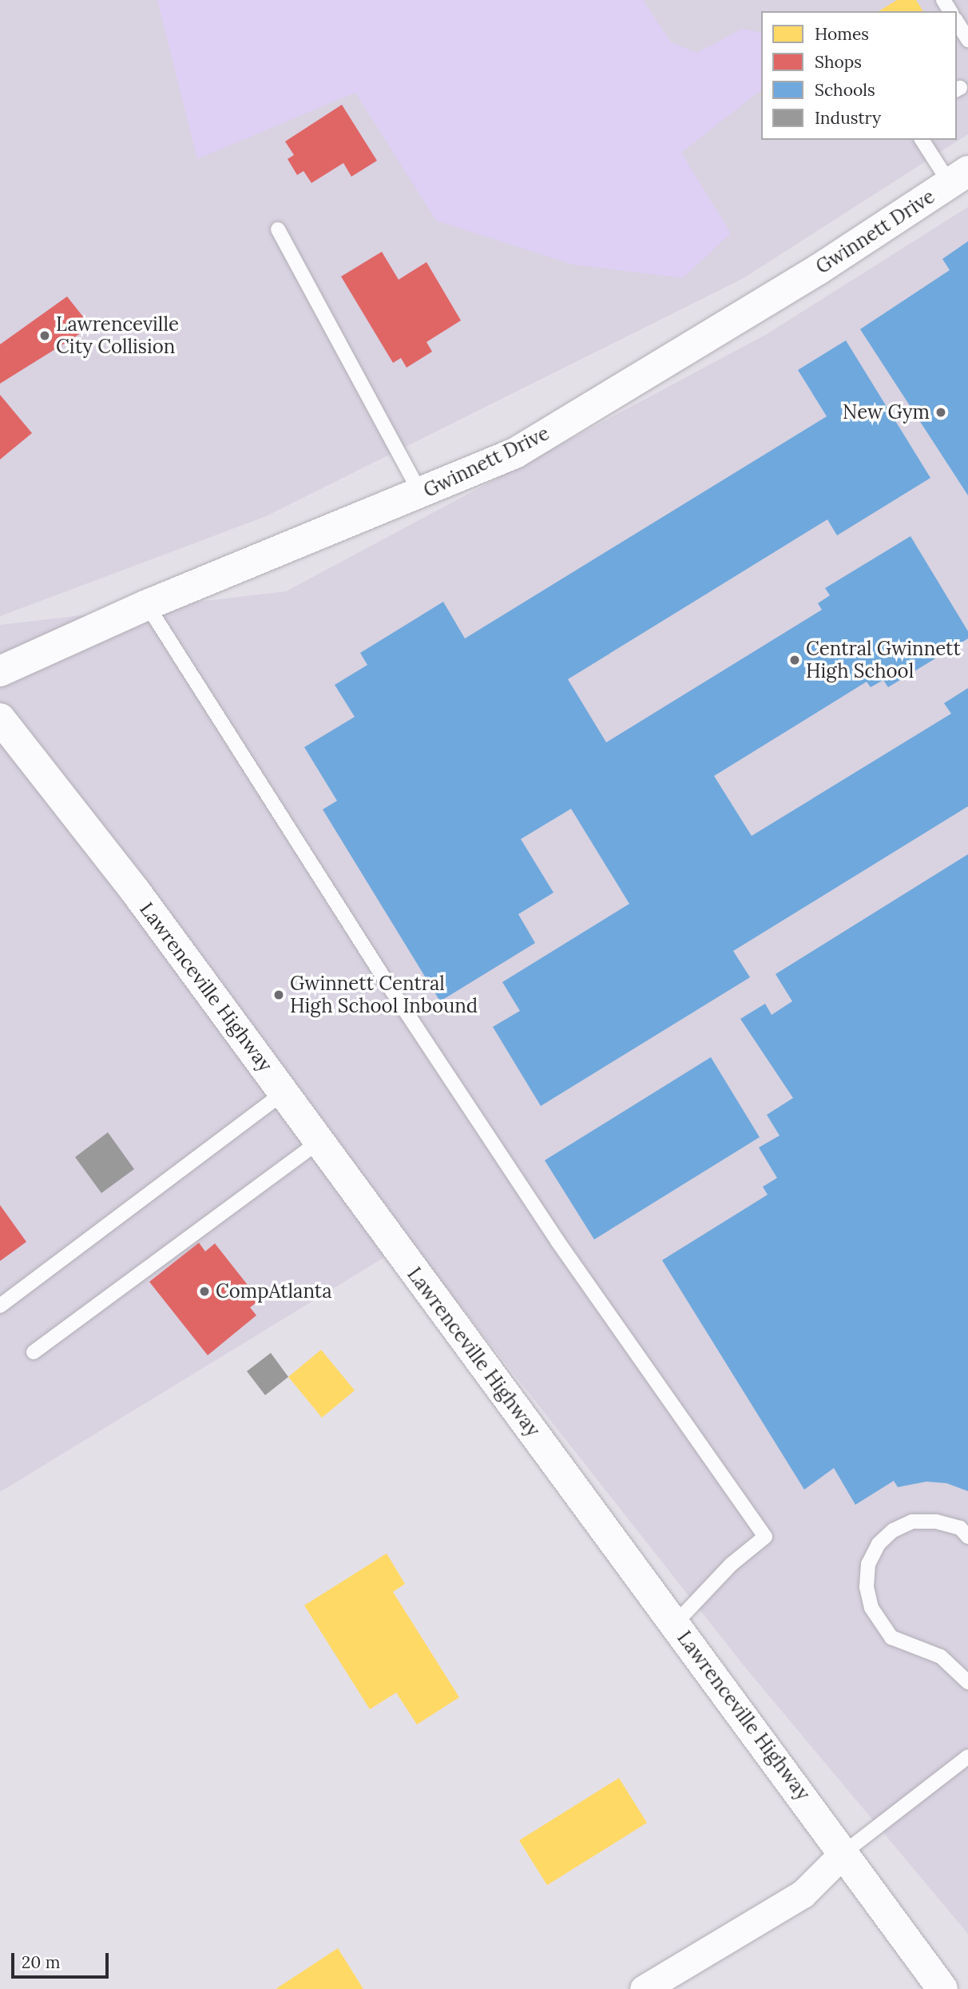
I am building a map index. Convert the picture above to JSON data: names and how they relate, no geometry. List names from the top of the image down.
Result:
{
  "streets": {
    "main road": ["Gwinnett Drive", "Lawrenceville Highway"]
  },
  "places": [
    "Lawrenceville City Collision",
    "New Gym",
    "Central Gwinnett High School",
    "Gwinnett Central High School Inbound",
    "CompAtlanta"
  ],
  "legend": [
    "Homes",
    "Shops",
    "Schools",
    "Industry"
  ],
  "scale_bar": "20 m"
}
